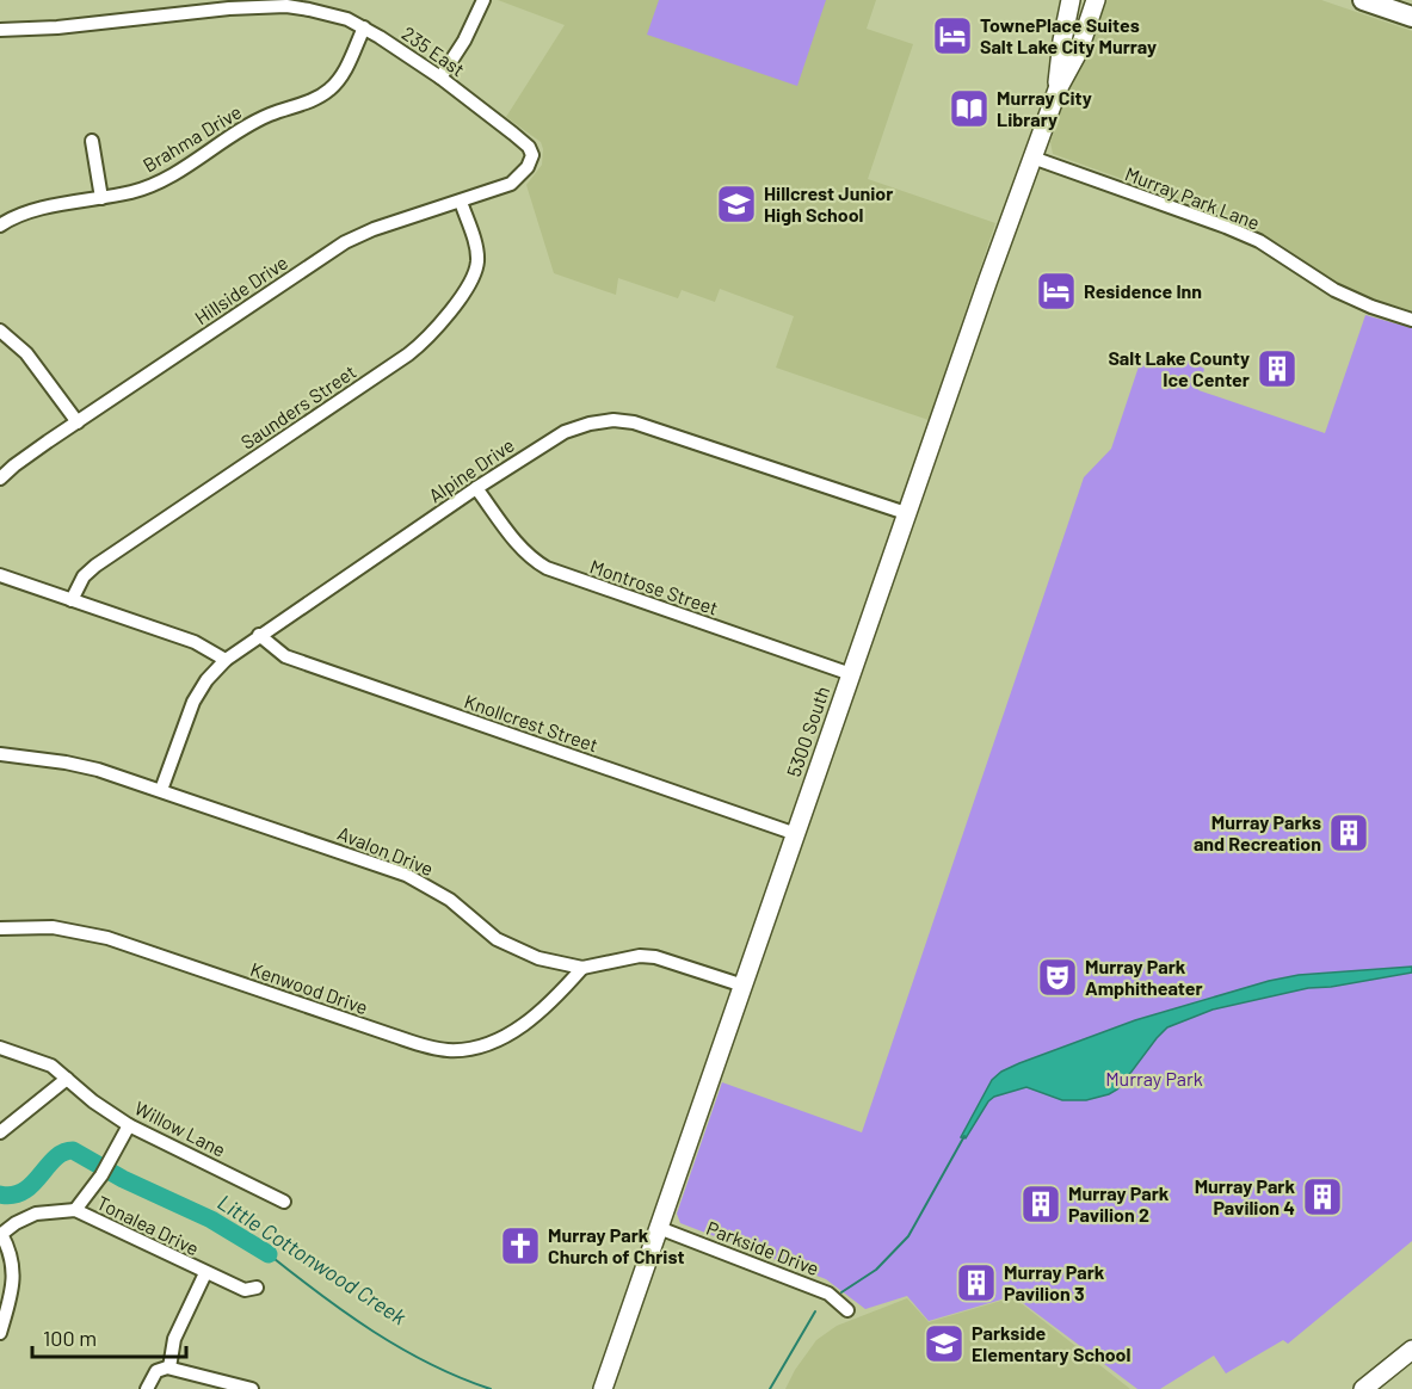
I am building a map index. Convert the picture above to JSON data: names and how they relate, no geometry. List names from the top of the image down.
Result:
{
  "streets": {
    "main road": ["5300 South"],
    "street": [
      "235 East",
      "Brahma Drive",
      "Murray Park Lane",
      "Hillside Drive",
      "Saunders Street",
      "Alpine Drive",
      "Montrose Street",
      "Knollcrest Street",
      "Avalon Drive",
      "Kenwood Drive",
      "Willow Lane",
      "Tonalea Drive",
      "Parkside Drive"
    ]
  },
  "crossings": [
    ["235 East", "Brahma Drive"],
    ["235 East", "Hillside Drive"],
    ["Murray Park Lane", "5300 South"],
    ["Hillside Drive", "Saunders Street"],
    ["Alpine Drive", "Montrose Street"],
    ["Alpine Drive", "Knollcrest Street"],
    ["Alpine Drive", "5300 South"],
    ["Alpine Drive", "Avalon Drive"],
    ["Montrose Street", "5300 South"],
    ["Knollcrest Street", "5300 South"],
    ["5300 South", "Avalon Drive"],
    ["5300 South", "Parkside Drive"],
    ["Avalon Drive", "Kenwood Drive"],
    ["Willow Lane", "Tonalea Drive"]
  ],
  "water": ["Little Cottonwood Creek"],
  "parks": ["Murray Park"],
  "places": {
    "hotel": ["TownePlace Suites Salt Lake City Murray", "Residence Inn"],
    "library": ["Murray City Library"],
    "school or university": ["Hillcrest Junior High School", "Parkside Elementary School"],
    "building": [
      "Salt Lake County Ice Center",
      "Murray Parks and Recreation",
      "Murray Park Pavilion 4",
      "Murray Park Pavilion 2",
      "Murray Park Pavilion 3"
    ],
    "theatre": ["Murray Park Amphitheater"],
    "church": ["Murray Park Church of Christ"]
  },
  "scale_bar": "100 m"
}
